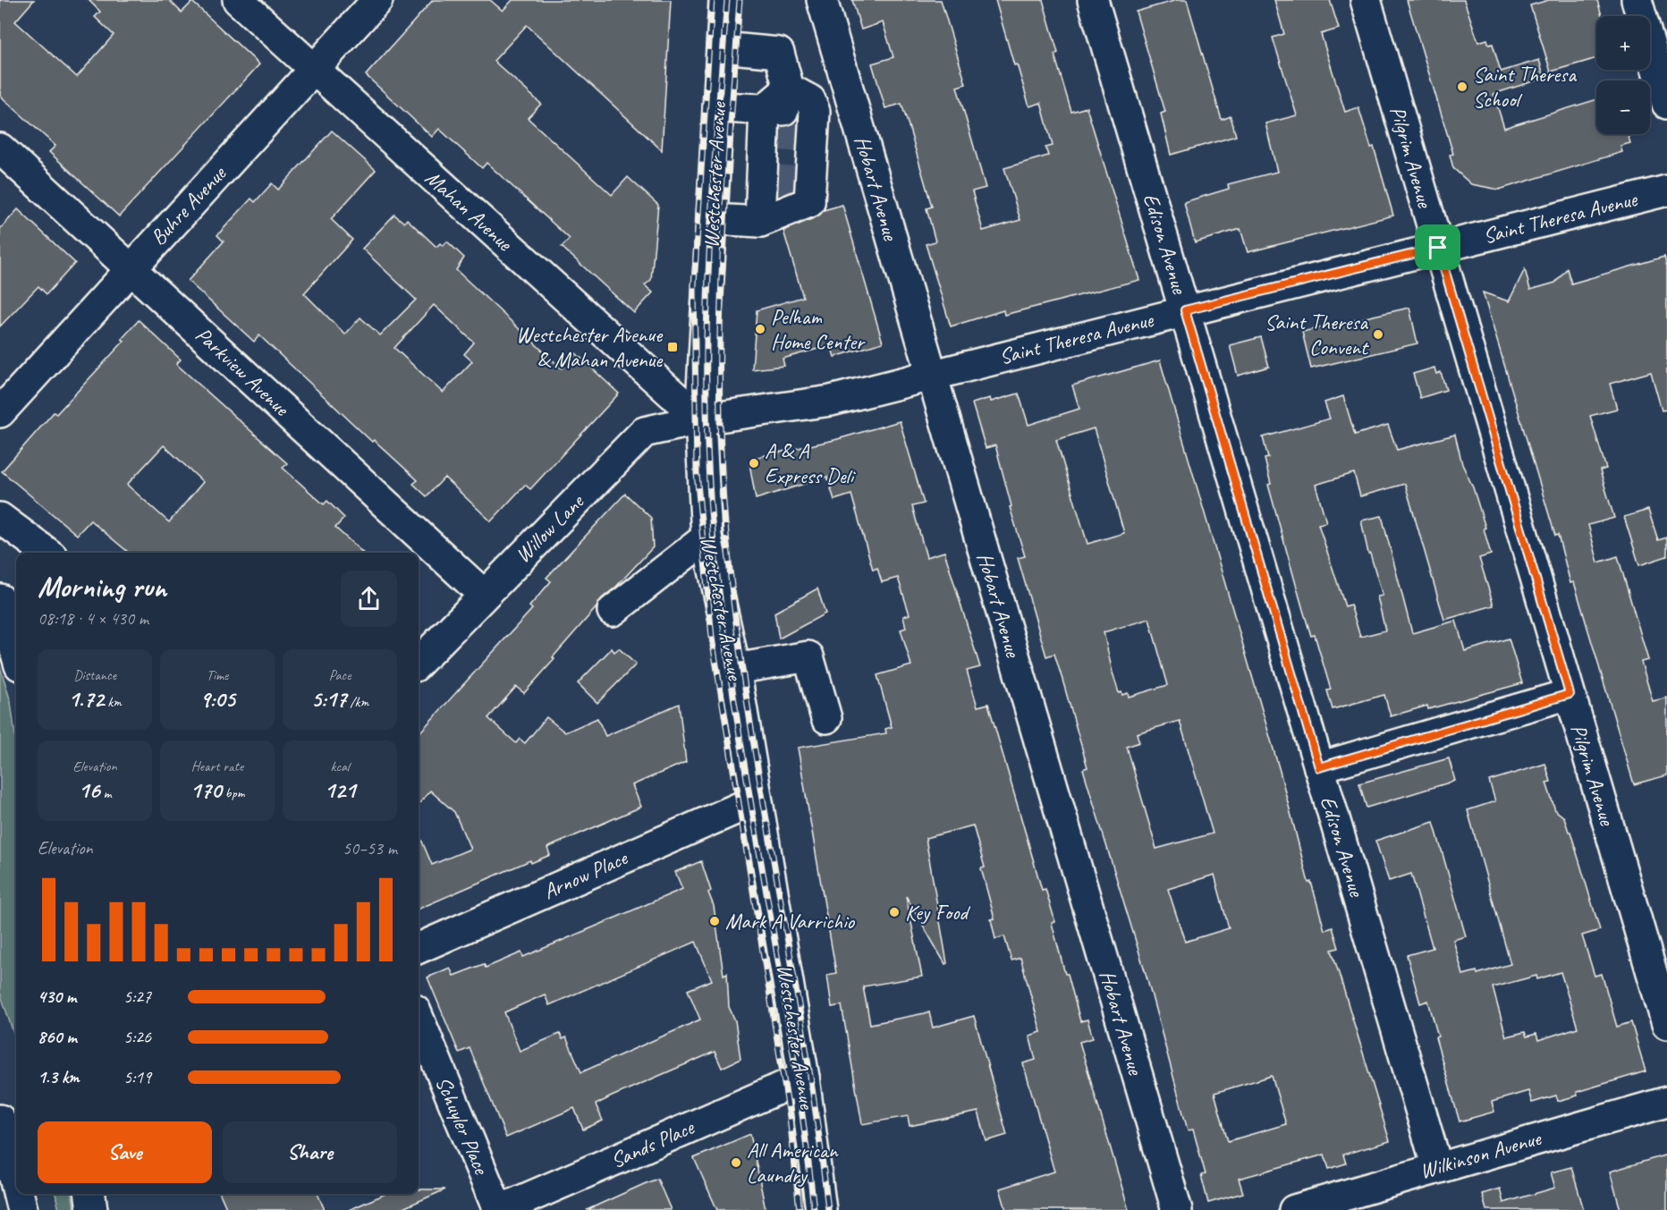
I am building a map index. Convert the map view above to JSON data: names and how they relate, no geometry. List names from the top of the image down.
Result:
{
  "streets": {
    "main road": [
      "Pilgrim Avenue",
      "Westchester Avenue",
      "Hobart Avenue",
      "Buhre Avenue",
      "Mahan Avenue",
      "Saint Theresa Avenue",
      "Edison Avenue",
      "Parkview Avenue",
      "Willow Lane",
      "Arnow Place",
      "Schuyler Place",
      "Sands Place",
      "Wilkinson Avenue"
    ]
  },
  "crossings": [
    ["Pilgrim Avenue", "Saint Theresa Avenue"],
    ["Westchester Avenue", "Mahan Avenue"],
    ["Westchester Avenue", "Saint Theresa Avenue"],
    ["Westchester Avenue", "Willow Lane"],
    ["Westchester Avenue", "Arnow Place"],
    ["Westchester Avenue", "Sands Place"],
    ["Hobart Avenue", "Saint Theresa Avenue"],
    ["Buhre Avenue", "Mahan Avenue"],
    ["Buhre Avenue", "Parkview Avenue"],
    ["Mahan Avenue", "Saint Theresa Avenue"],
    ["Mahan Avenue", "Willow Lane"],
    ["Saint Theresa Avenue", "Edison Avenue"],
    ["Saint Theresa Avenue", "Willow Lane"],
    ["Edison Avenue", "Wilkinson Avenue"],
    ["Parkview Avenue", "Willow Lane"],
    ["Schuyler Place", "Sands Place"]
  ],
  "places": {
    "other": [
      "Saint Theresa School",
      "Pelham Home Center",
      "Saint Theresa Convent",
      "A & A Express Deli",
      "Key Food",
      "Mark A Varrichio",
      "All American Laundry"
    ],
    "transit": ["Westchester Avenue & Mahan Avenue"]
  },
  "page": {
    "map_buttons": ["+", "−"],
    "heading": ["Morning run", "08:18 · 4 × 430 m"],
    "stats": [
      ["Distance", "1.72 km"],
      ["Time", "9:05"],
      ["Pace", "5:17 /km"],
      ["Elevation", "16 m"],
      ["Heart rate", "170 bpm"],
      ["kcal", "121"]
    ],
    "chart": ["Elevation", "50–53 m"],
    "list": [
      {
        "name": "430 m",
        "note": "5:27"
      },
      {
        "name": "860 m",
        "note": "5:26"
      },
      {
        "name": "1.3 km",
        "note": "5:19"
      }
    ],
    "buttons": ["Save", "Share"]
  }
}
